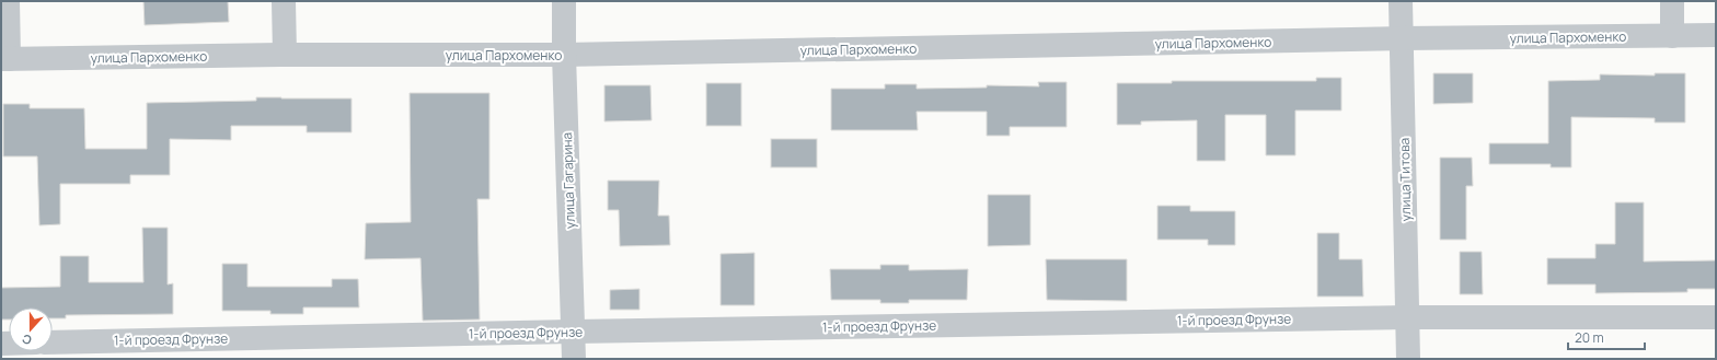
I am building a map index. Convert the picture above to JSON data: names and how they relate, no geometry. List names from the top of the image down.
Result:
{
  "streets": {
    "street": [
      "улица Пархоменко",
      "улица Титова",
      "улица Гагарина",
      "1-й проезд Фрунзе"
    ]
  },
  "crossings": [
    ["улица Пархоменко", "улица Титова"],
    ["улица Пархоменко", "улица Гагарина"],
    ["улица Титова", "1-й проезд Фрунзе"],
    ["улица Гагарина", "1-й проезд Фрунзе"]
  ],
  "scale_bar": "20 m",
  "north": "bottom"
}
